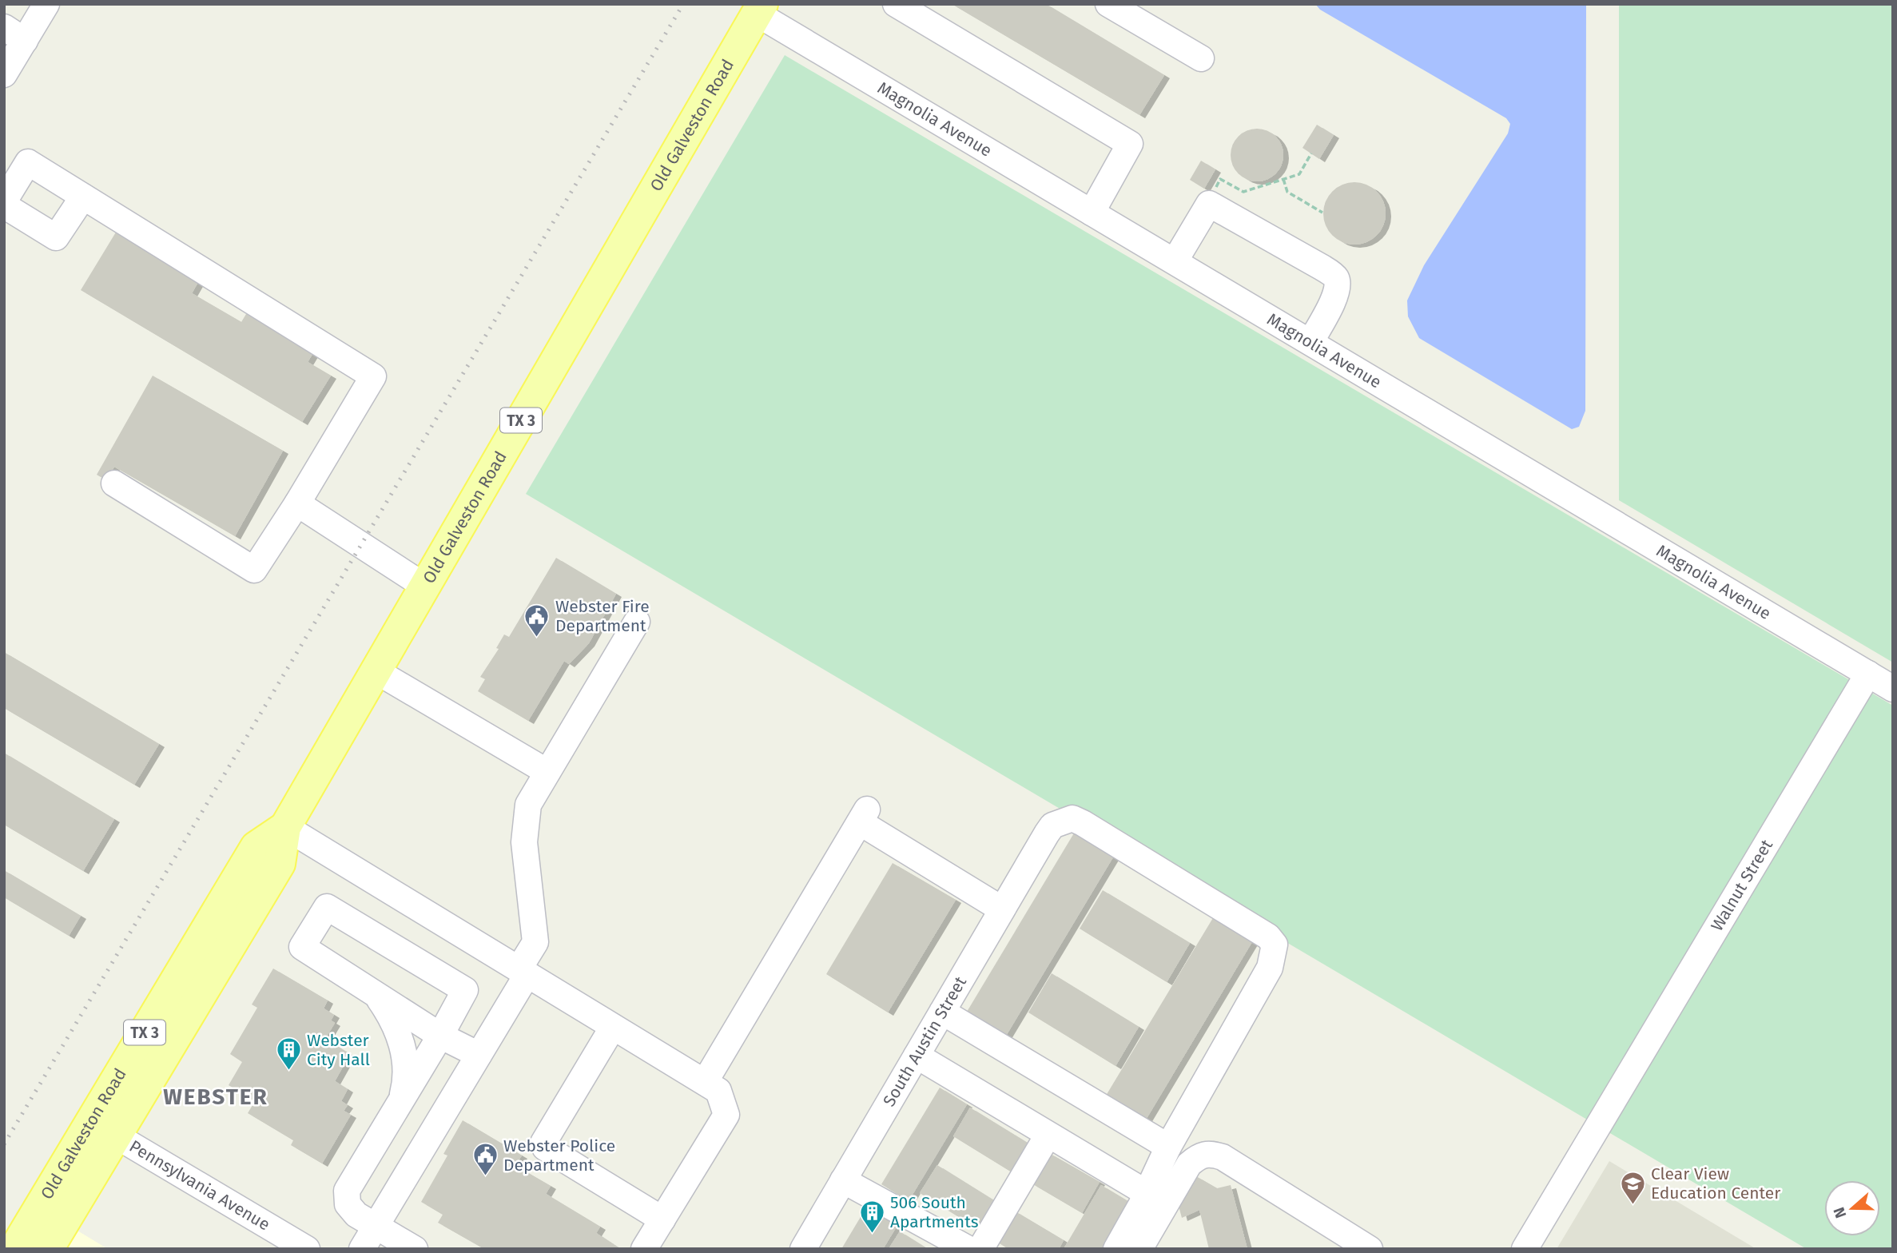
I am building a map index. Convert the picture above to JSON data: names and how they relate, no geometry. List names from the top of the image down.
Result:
{
  "streets": {
    "main road": ["Old Galveston Road", "TX 3"],
    "street": [
      "Magnolia Avenue",
      "Walnut Street",
      "South Austin Street",
      "Pennsylvania Avenue"
    ]
  },
  "crossings": [
    ["Magnolia Avenue", "Old Galveston Road"],
    ["Magnolia Avenue", "Walnut Street"],
    ["Old Galveston Road", "Pennsylvania Avenue"]
  ],
  "districts": ["WEBSTER"],
  "places": {
    "public building": ["Webster Fire Department", "Webster Police Department"],
    "building": ["Webster City Hall", "506 South Apartments"],
    "school or university": ["Clear View Education Center"]
  },
  "north": "left"
}
